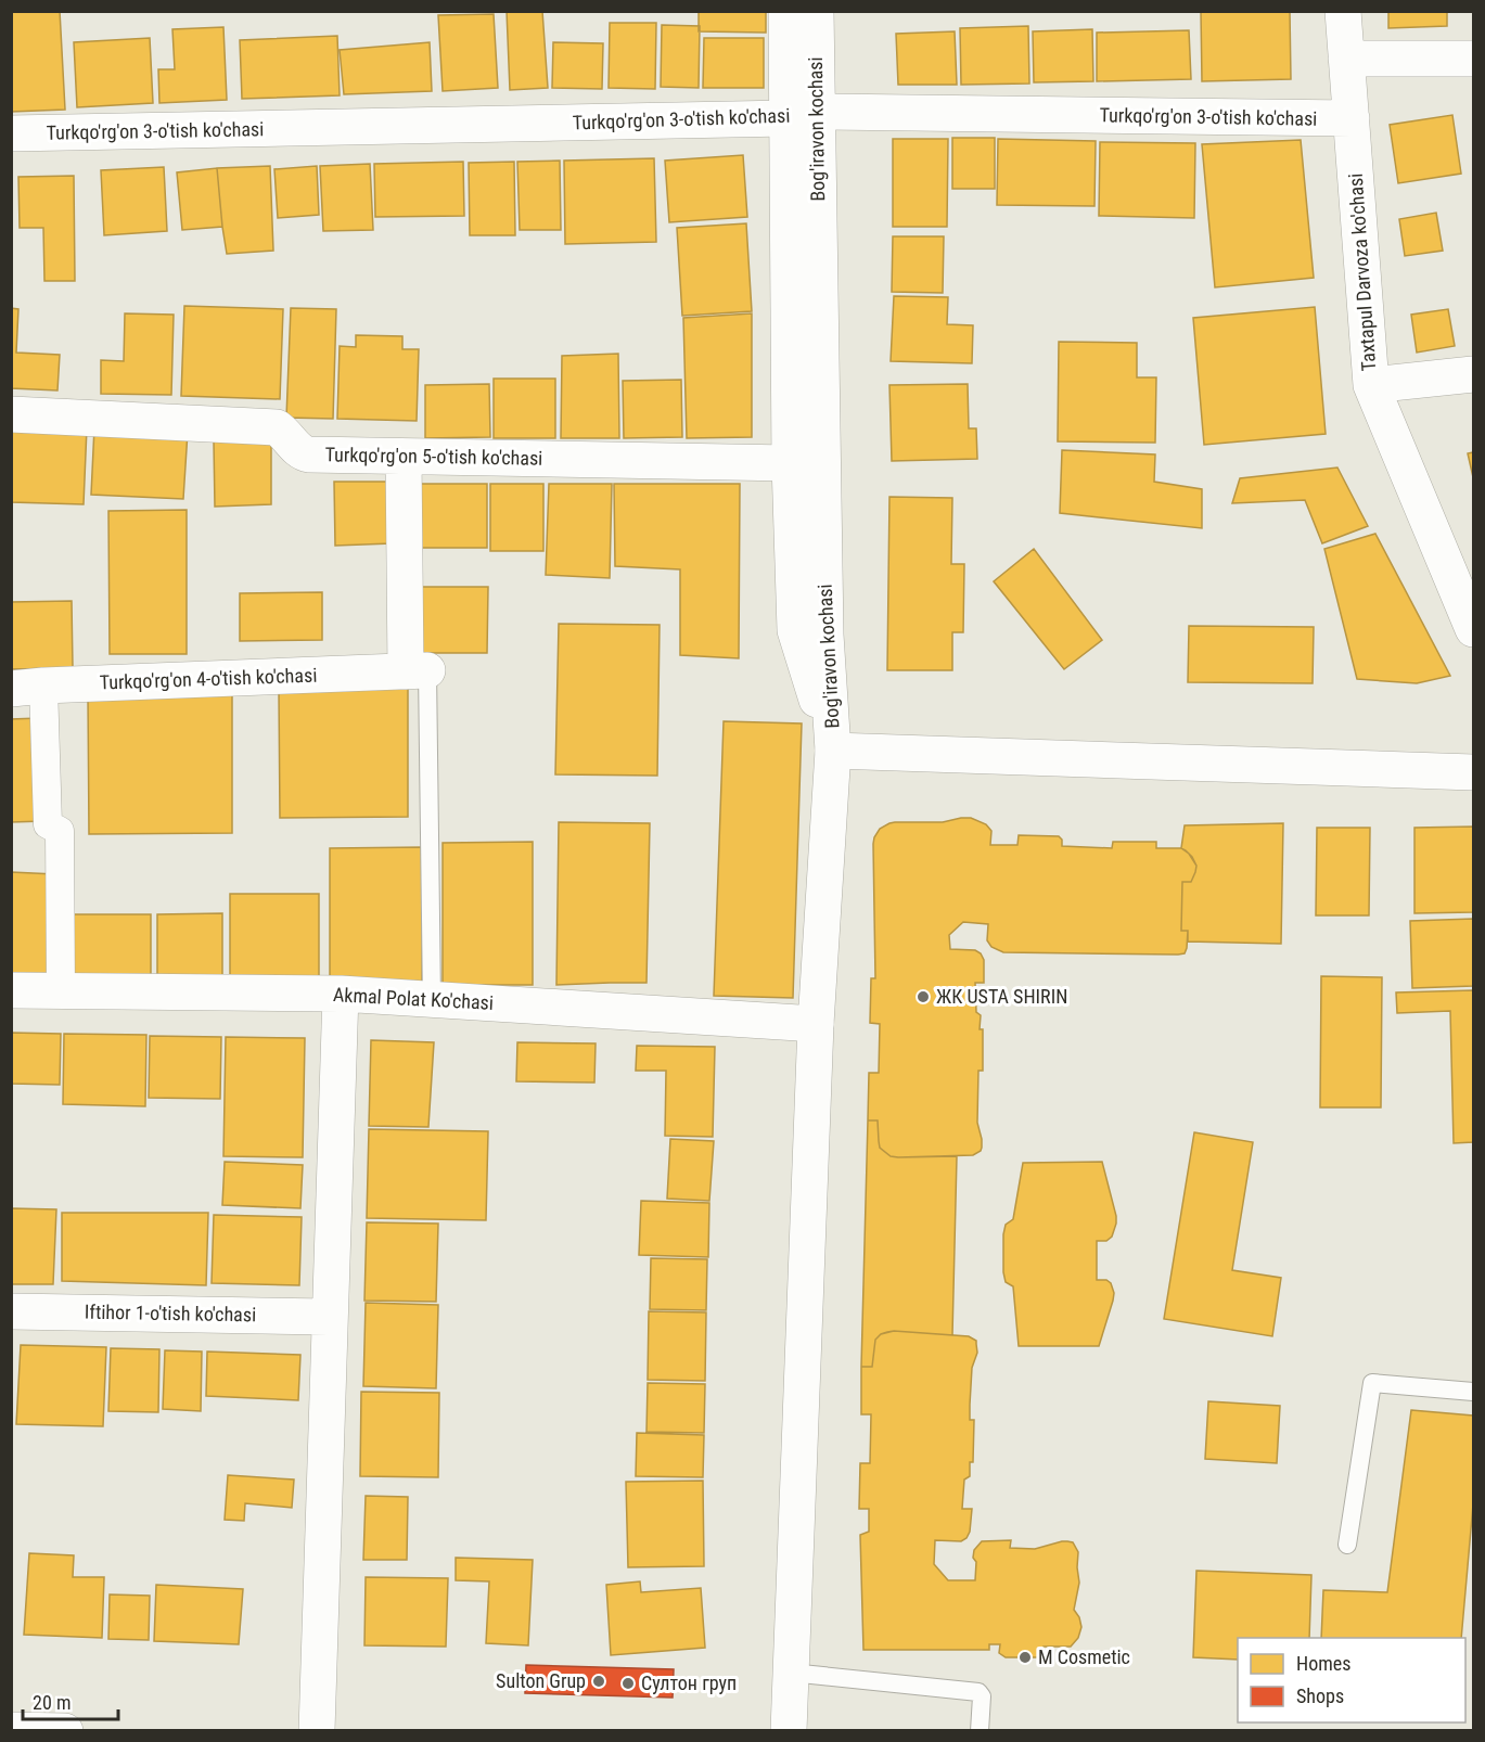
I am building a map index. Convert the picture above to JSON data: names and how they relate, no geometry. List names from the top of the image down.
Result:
{
  "streets": {
    "street": [
      "Turkqo'rg'on 3-o'tish ko'chasi",
      "Bog'iravon kochasi",
      "Taxtapul Darvoza ko'chasi",
      "Turkqo'rg'on 5-o'tish ko'chasi",
      "Turkqo'rg'on 4-o'tish ko'chasi",
      "Akmal Polat Ko'chasi",
      "Iftihor 1-o'tish ko'chasi"
    ]
  },
  "crossings": [
    ["Turkqo'rg'on 3-o'tish ko'chasi", "Bog'iravon kochasi"],
    ["Turkqo'rg'on 3-o'tish ko'chasi", "Taxtapul Darvoza ko'chasi"],
    ["Bog'iravon kochasi", "Turkqo'rg'on 5-o'tish ko'chasi"]
  ],
  "places": [
    "ЖК USTA SHIRIN",
    "M Cosmetic",
    "Sulton Grup",
    "Султон груп"
  ],
  "legend": ["Homes", "Shops"],
  "scale_bar": "20 m"
}
